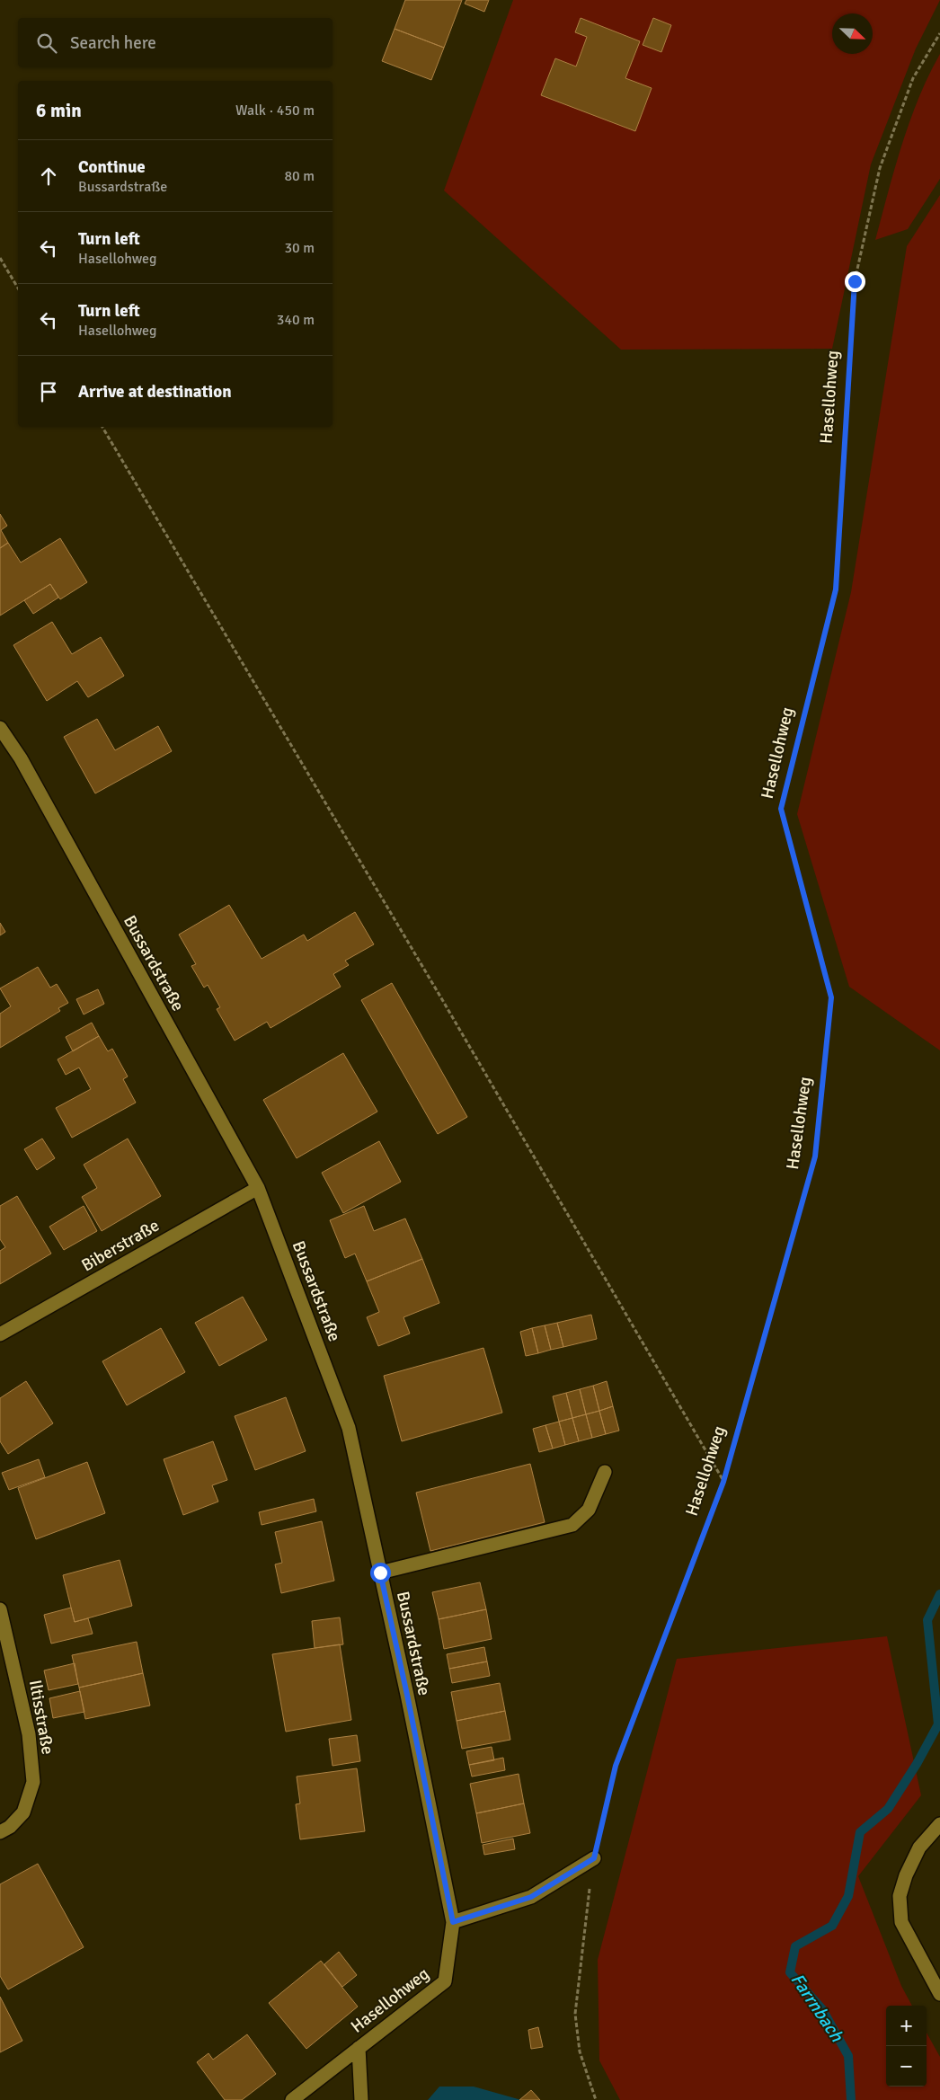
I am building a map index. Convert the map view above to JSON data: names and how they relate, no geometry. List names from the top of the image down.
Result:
{
  "streets": {
    "street": [
      "Hasellohweg",
      "Bussardstraße",
      "Biberstraße",
      "Iltisstraße"
    ]
  },
  "crossings": [
    ["Hasellohweg", "Bussardstraße"],
    ["Bussardstraße", "Biberstraße"]
  ],
  "water": ["Farrnbach"],
  "north": "bottom right",
  "page": {
    "search": "Search here",
    "heading": ["6 min", "Walk · 450 m"],
    "list": [
      ["Continue", "Bussardstraße", "80 m"],
      ["Turn left", "Hasellohweg", "30 m"],
      ["Turn left", "Hasellohweg", "340 m"],
      "Arrive at destination"
    ],
    "map_buttons": ["+", "−"]
  }
}
